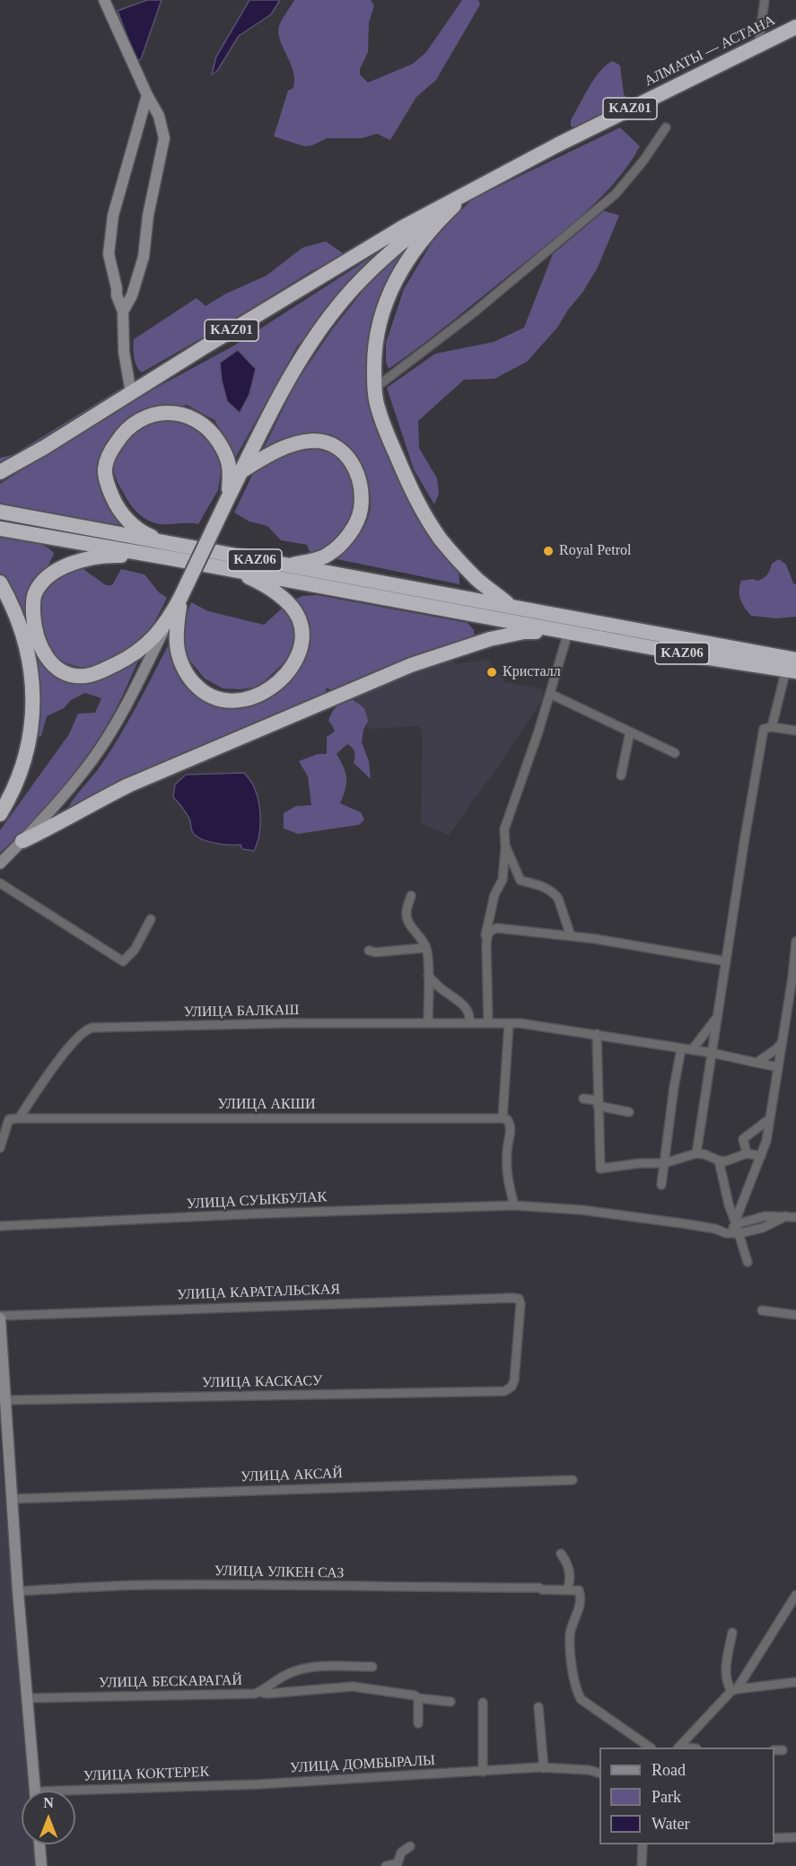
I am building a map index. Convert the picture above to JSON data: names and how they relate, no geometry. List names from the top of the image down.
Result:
{
  "streets": {
    "highway": ["АЛМАТЫ — АСТАНА", "KАZ01", "KАZ06"],
    "street": [
      "УЛИЦА БАЛКАШ",
      "УЛИЦА АКШИ",
      "УЛИЦА СУЫКБУЛАК",
      "УЛИЦА КАРАТАЛЬСКАЯ",
      "УЛИЦА КАСКАСУ",
      "УЛИЦА АКСАЙ",
      "УЛИЦА УЛКЕН САЗ",
      "УЛИЦА БЕСКАРАГАЙ",
      "УЛИЦА ДОМБЫРАЛЫ",
      "УЛИЦА КОКТЕРЕК"
    ]
  },
  "crossings": [
    ["АЛМАТЫ — АСТАНА", "KАZ01"],
    ["KАZ01", "KАZ06"],
    ["УЛИЦА БАЛКАШ", "УЛИЦА АКШИ"],
    ["УЛИЦА КАРАТАЛЬСКАЯ", "УЛИЦА КАСКАСУ"],
    ["УЛИЦА ДОМБЫРАЛЫ", "УЛИЦА КОКТЕРЕК"]
  ],
  "places": ["Royal Petrol", "Кристалл"],
  "legend": ["Road", "Park", "Water"],
  "north": "top"
}
